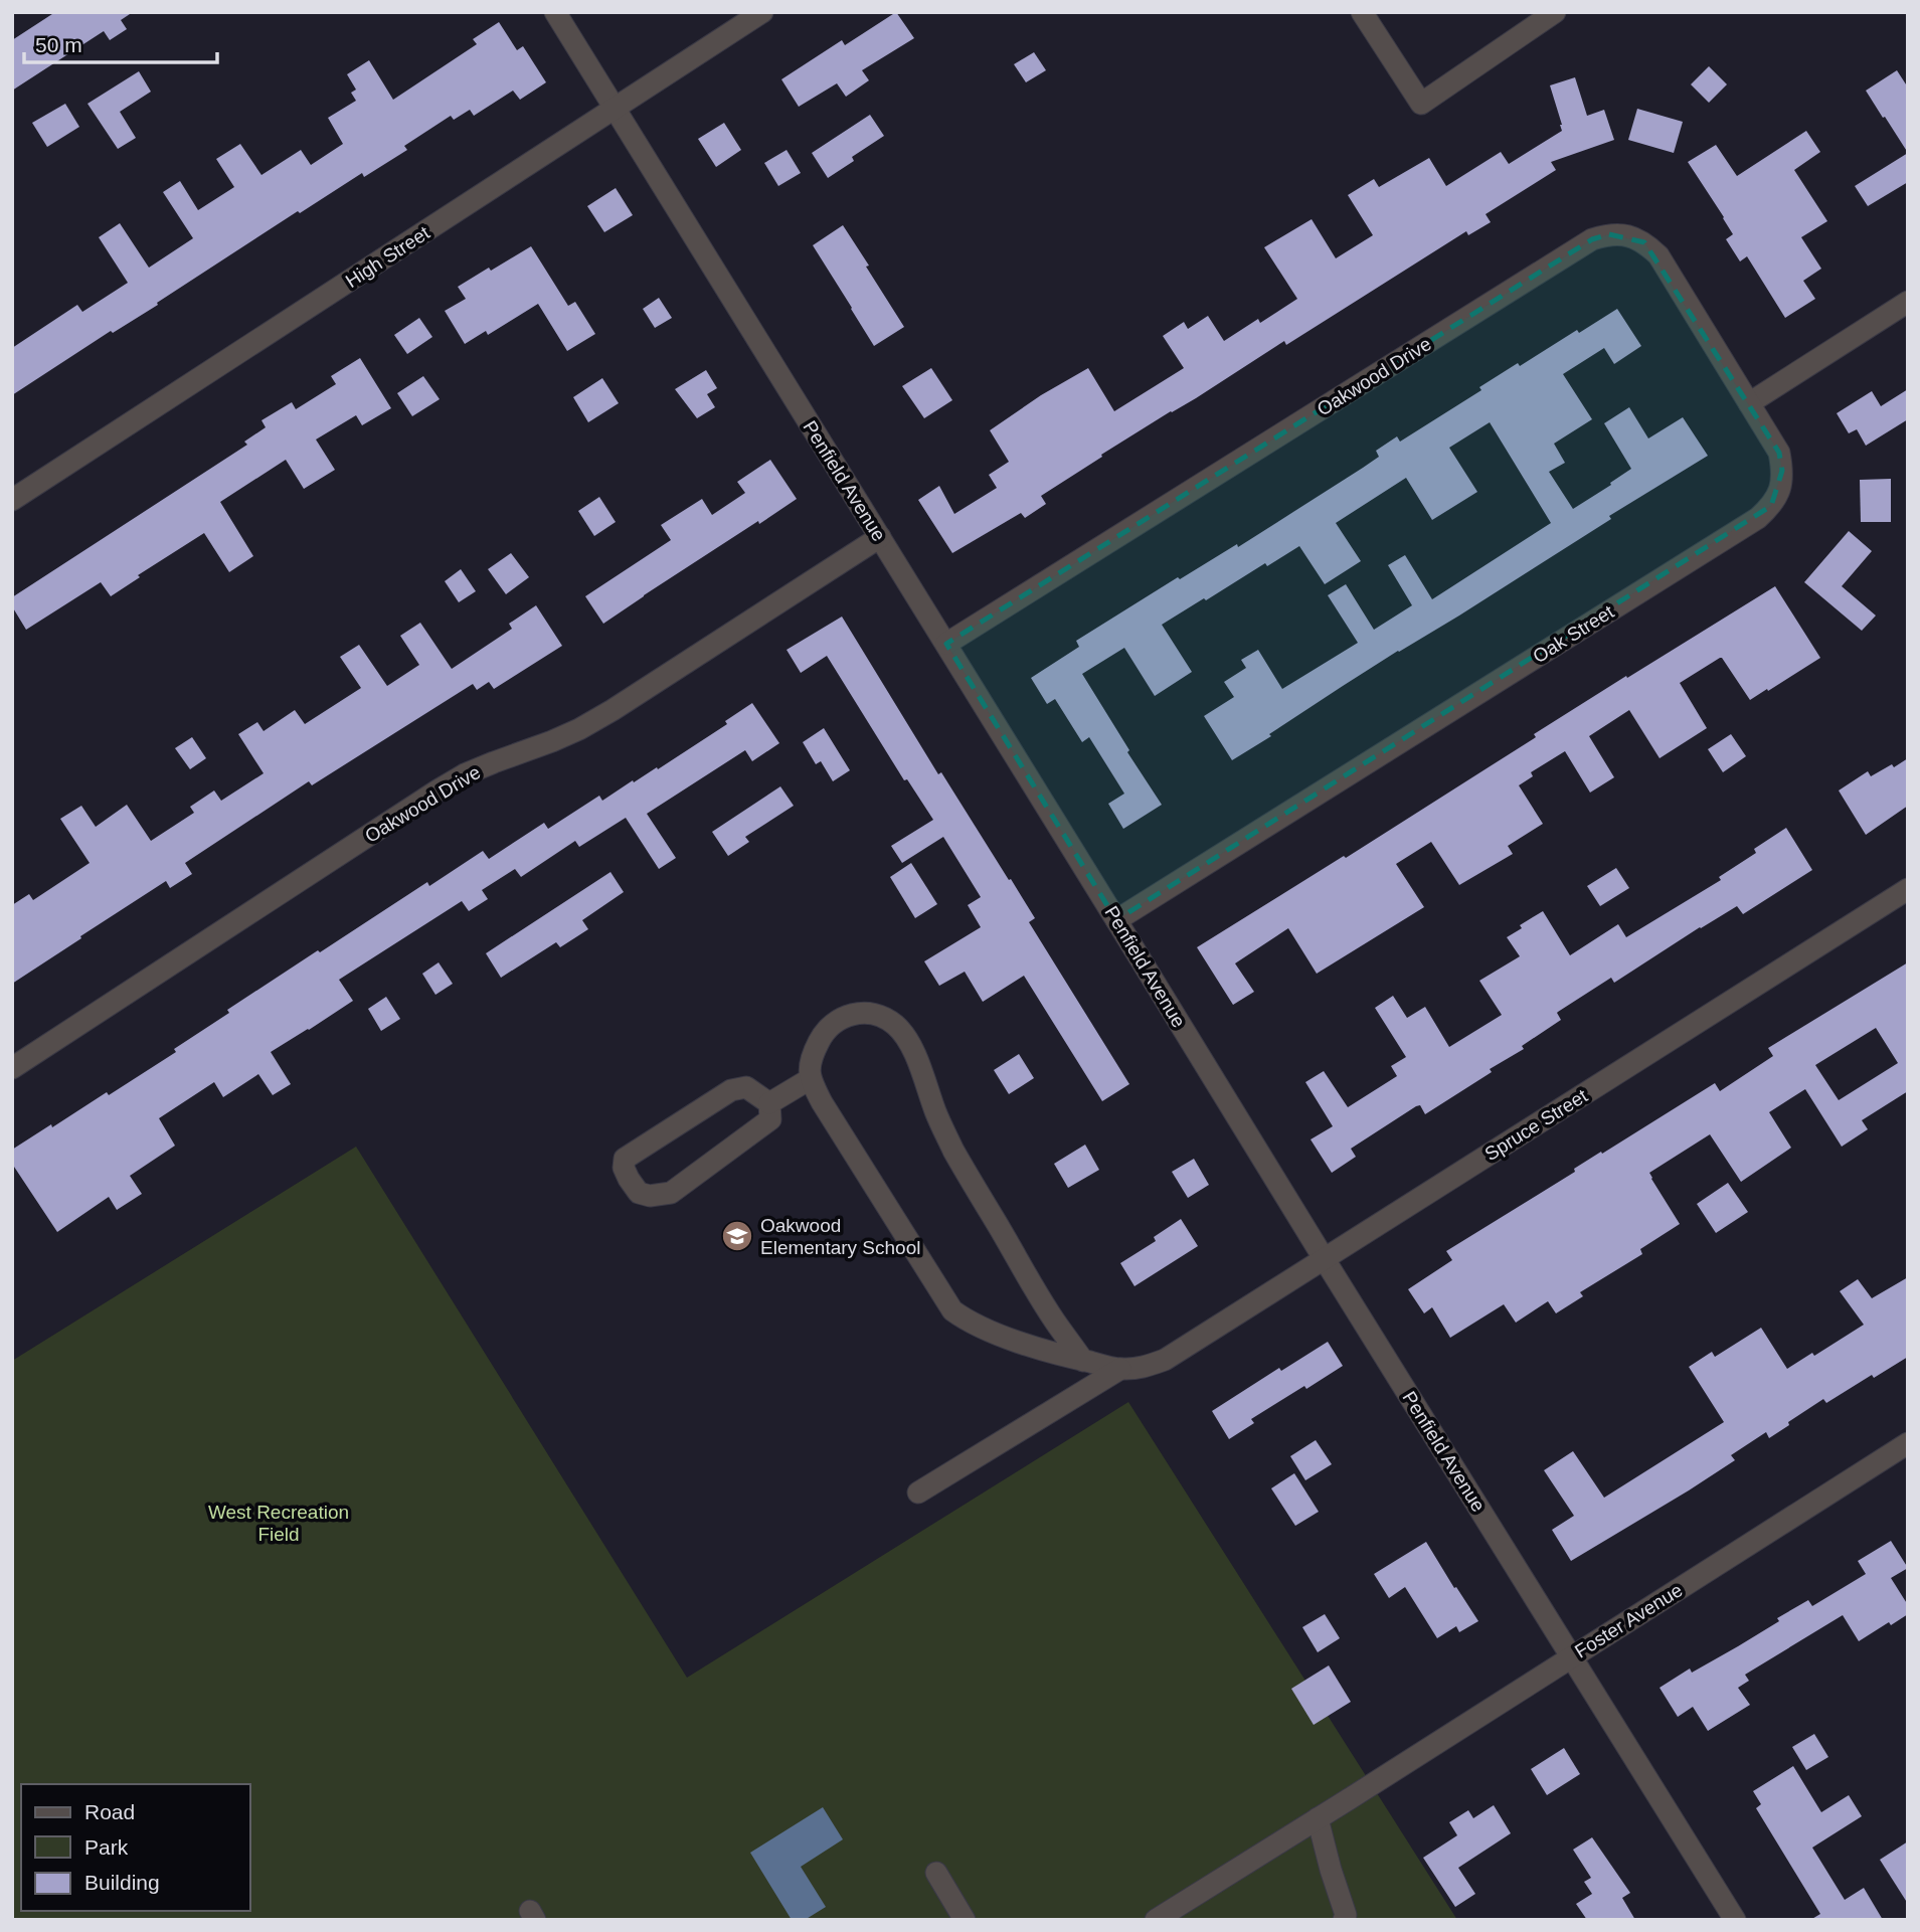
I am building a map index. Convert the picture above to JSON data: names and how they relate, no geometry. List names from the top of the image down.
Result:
{
  "streets": {
    "street": [
      "High Street",
      "Oakwood Drive",
      "Penfield Avenue",
      "Oak Street",
      "Spruce Street",
      "Foster Avenue"
    ]
  },
  "crossings": [
    ["High Street", "Penfield Avenue"],
    ["Oakwood Drive", "Penfield Avenue"],
    ["Oakwood Drive", "Oak Street"],
    ["Penfield Avenue", "Oak Street"],
    ["Penfield Avenue", "Spruce Street"],
    ["Penfield Avenue", "Foster Avenue"]
  ],
  "parks": ["West Recreation Field"],
  "places": {
    "school or university": ["Oakwood Elementary School"]
  },
  "legend": ["Road", "Park", "Building"],
  "scale_bar": "50 m"
}
